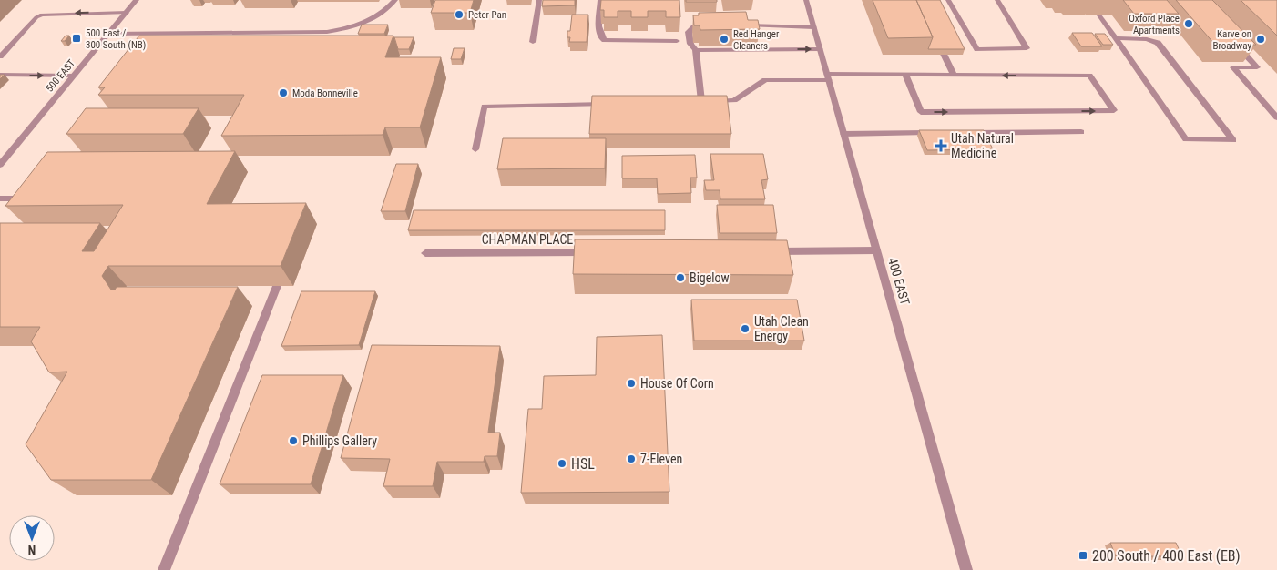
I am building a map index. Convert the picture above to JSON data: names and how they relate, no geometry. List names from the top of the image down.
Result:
{
  "streets": {
    "street": ["500 EAST", "CHAPMAN PLACE", "400 EAST"]
  },
  "places": {
    "other": [
      "Peter Pan",
      "Oxford Place Apartments",
      "Red Hanger Cleaners",
      "Karve on Broadway",
      "Moda Bonneville",
      "Bigelow",
      "Utah Clean Energy",
      "House Of Corn",
      "Phillips Gallery",
      "7-Eleven",
      "HSL"
    ],
    "transit": ["500 East / 300 South (NB)", "200 South / 400 East (EB)"],
    "health": ["Utah Natural Medicine"]
  },
  "north": "bottom"
}
